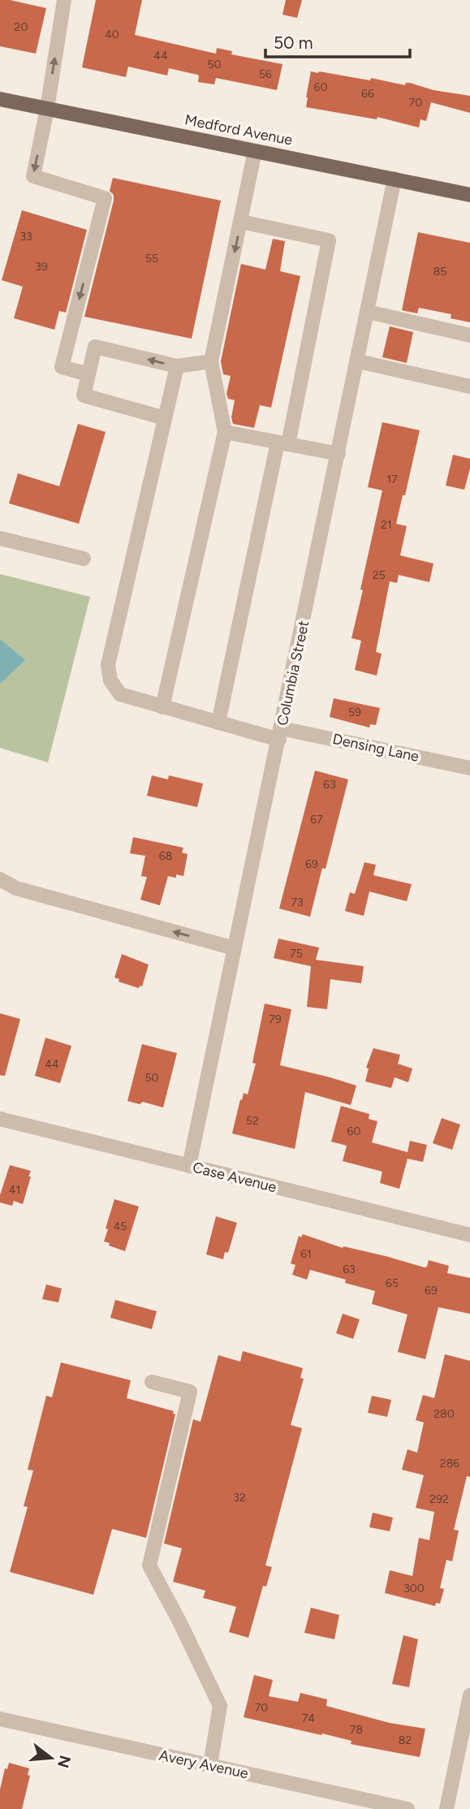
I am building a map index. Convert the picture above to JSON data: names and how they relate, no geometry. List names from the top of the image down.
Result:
{
  "streets": {
    "main road": ["Medford Avenue"],
    "street": [
      "Columbia Street",
      "Densing Lane",
      "Case Avenue",
      "Avery Avenue"
    ]
  },
  "crossings": [
    ["Medford Avenue", "Columbia Street"],
    ["Columbia Street", "Densing Lane"],
    ["Columbia Street", "Case Avenue"]
  ],
  "house_numbers": [
    "20",
    "40",
    "44",
    "50",
    "56",
    "60",
    "66",
    "70",
    "33",
    "55",
    "39",
    "85",
    "17",
    "21",
    "25",
    "59",
    "63",
    "67",
    "68",
    "69",
    "73",
    "75",
    "79",
    "44",
    "50",
    "52",
    "60",
    "41",
    "45",
    "61",
    "63",
    "65",
    "69",
    "280",
    "286",
    "32",
    "292",
    "300",
    "70",
    "74",
    "78",
    "82"
  ],
  "scale_bar": "50 m",
  "north": "right"
}
